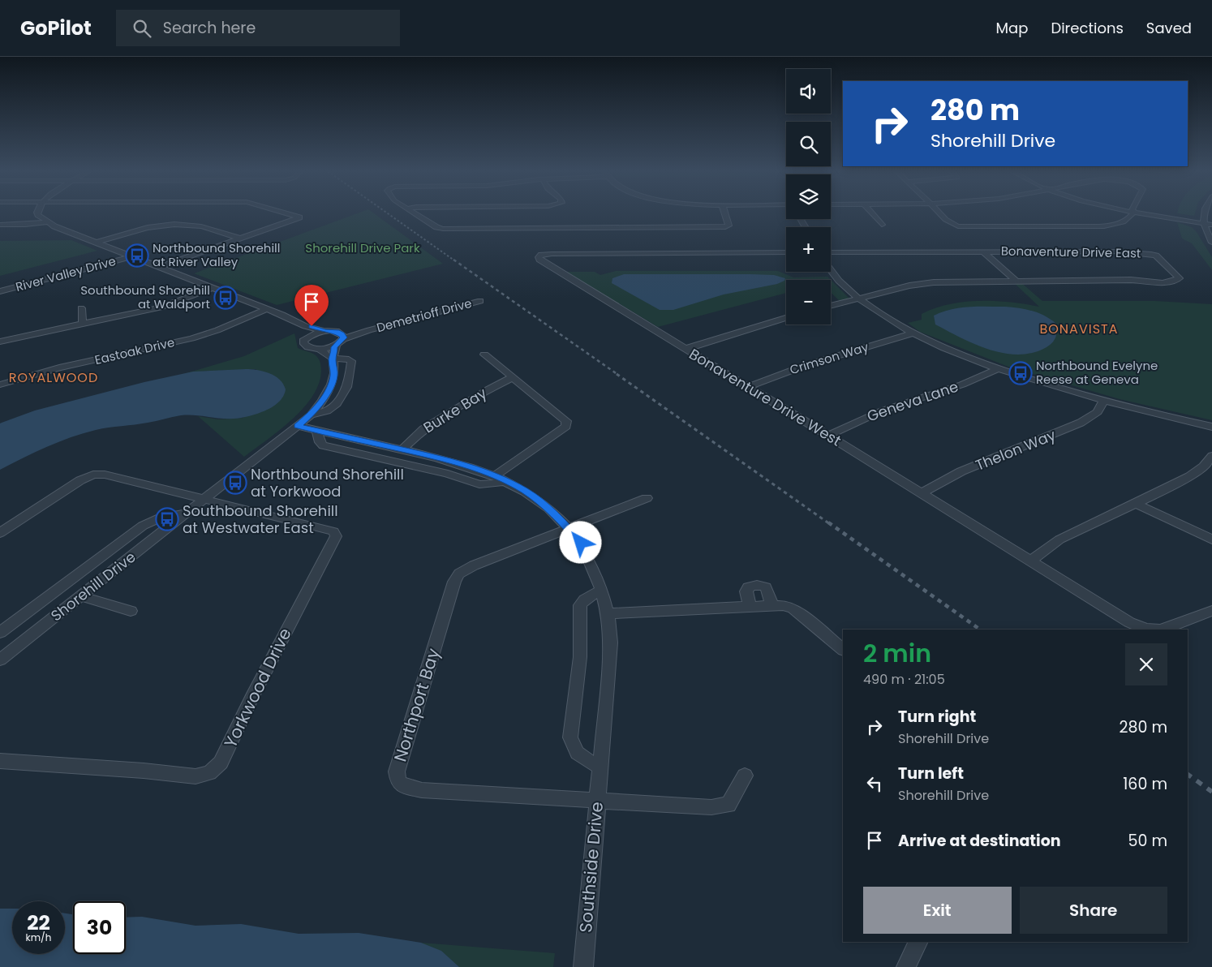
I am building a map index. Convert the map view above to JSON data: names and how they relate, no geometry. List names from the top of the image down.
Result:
{
  "streets": {
    "street": [
      "Bonaventure Drive East",
      "River Valley Drive",
      "Demetrioff Drive",
      "Eastoak Drive",
      "Crimson Way",
      "Bonaventure Drive West",
      "Geneva Lane",
      "Burke Bay",
      "Thelon Way",
      "Shorehill Drive",
      "Yorkwood Drive",
      "Northport Bay",
      "Southside Drive"
    ]
  },
  "crossings": [
    ["Crimson Way", "Bonaventure Drive West"],
    ["Bonaventure Drive West", "Geneva Lane"],
    ["Bonaventure Drive West", "Thelon Way"],
    ["Burke Bay", "Southside Drive"],
    ["Shorehill Drive", "Yorkwood Drive"],
    ["Shorehill Drive", "Southside Drive"],
    ["Northport Bay", "Southside Drive"]
  ],
  "districts": ["BONAVISTA", "ROYALWOOD"],
  "parks": ["Shorehill Drive Park"],
  "places": {
    "bus stop": [
      "Northbound Shorehill at River Valley",
      "Southbound Shorehill at Waldport",
      "Northbound Evelyne Reese at Geneva",
      "Northbound Shorehill at Yorkwood",
      "Southbound Shorehill at Westwater East"
    ]
  },
  "page": {
    "header": "GoPilot",
    "search": "Search here",
    "nav": ["Map", "Directions", "Saved"],
    "map_buttons": ["+", "−"],
    "turn": ["280 m", "Shorehill Drive"],
    "heading": ["2 min", "490 m · 21:05"],
    "list": [
      {
        "name": "Turn right",
        "note": "Shorehill Drive",
        "value": "280 m"
      },
      {
        "name": "Turn left",
        "note": "Shorehill Drive",
        "value": "160 m"
      },
      {
        "name": "Arrive at destination",
        "value": "50 m"
      }
    ],
    "buttons": ["Exit", "Share"],
    "speed": "22 km/h",
    "limit": "30"
  }
}
